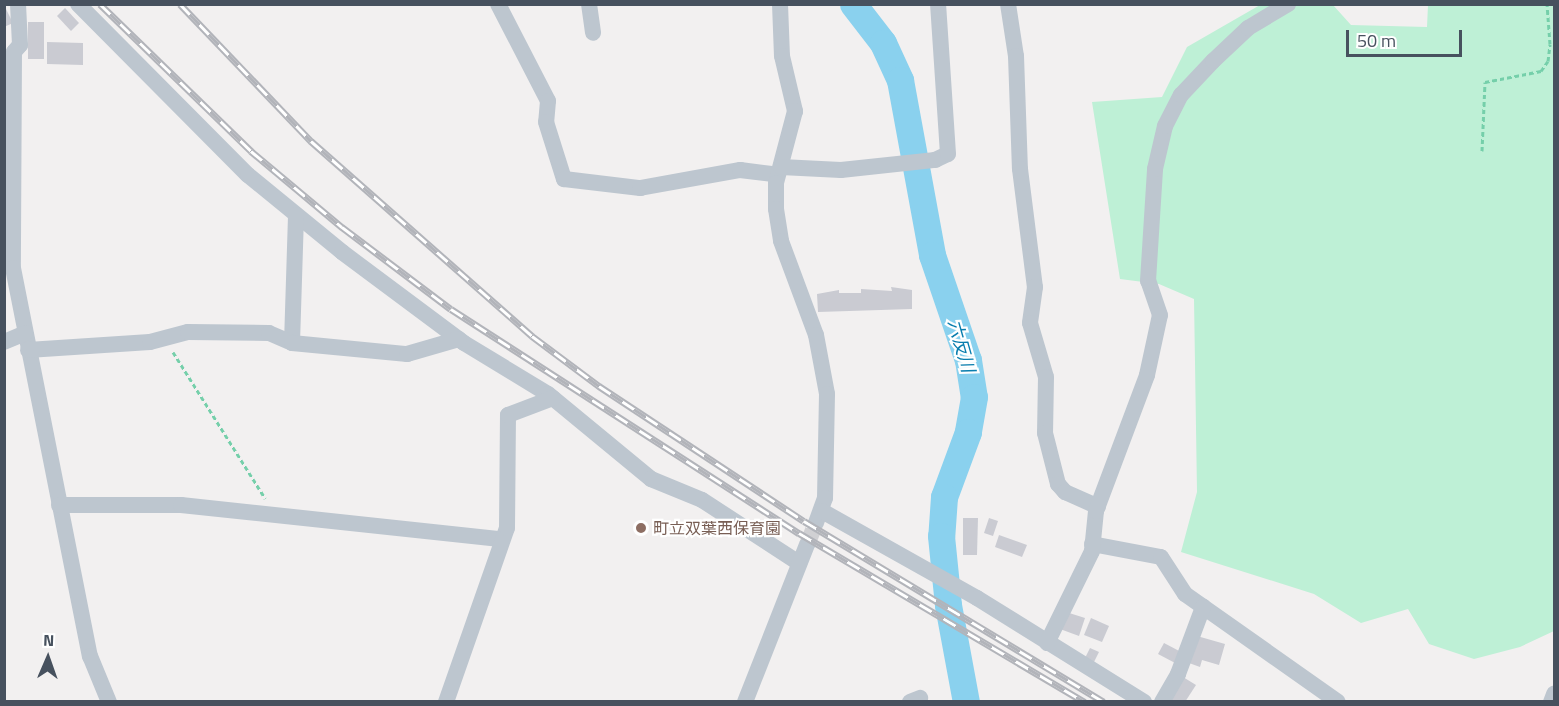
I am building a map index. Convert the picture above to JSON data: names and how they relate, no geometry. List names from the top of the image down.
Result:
{
  "water": ["六反川"],
  "places": ["町立双葉西保育園"],
  "scale_bar": "50 m",
  "north": "top"
}
